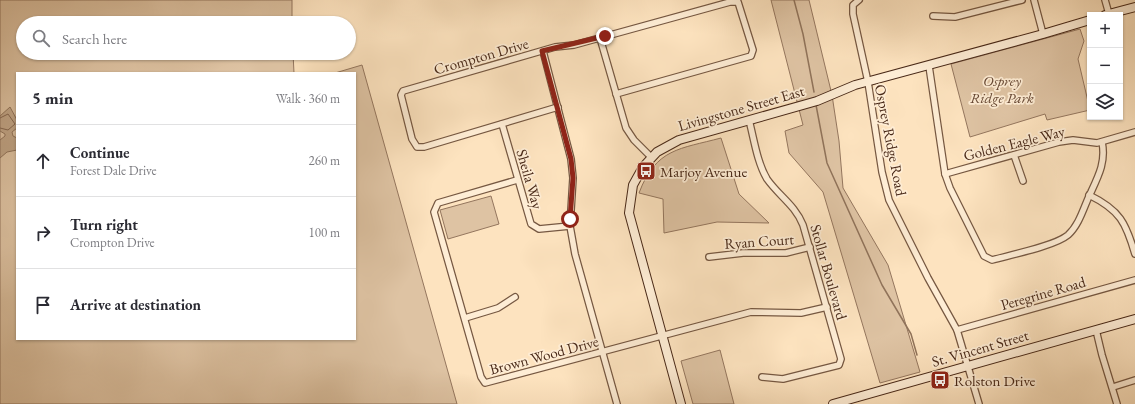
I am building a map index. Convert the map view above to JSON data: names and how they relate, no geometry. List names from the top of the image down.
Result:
{
  "streets": {
    "street": [
      "Crompton Drive",
      "Livingstone Street East",
      "Osprey Ridge Road",
      "Golden Eagle Way",
      "Sheila Way",
      "Ryan Court",
      "Stollar Boulevard",
      "Peregrine Road",
      "St. Vincent Street",
      "Brown Wood Drive"
    ]
  },
  "crossings": [
    ["Crompton Drive", "Sheila Way"],
    ["Livingstone Street East", "Osprey Ridge Road"],
    ["Livingstone Street East", "Stollar Boulevard"],
    ["Livingstone Street East", "Brown Wood Drive"],
    ["Osprey Ridge Road", "Peregrine Road"],
    ["Osprey Ridge Road", "St. Vincent Street"],
    ["Sheila Way", "Brown Wood Drive"],
    ["Ryan Court", "Stollar Boulevard"],
    ["Stollar Boulevard", "Brown Wood Drive"]
  ],
  "parks": ["Osprey Ridge Park"],
  "places": {
    "bus stop": ["Marjoy Avenue", "Rolston Drive"]
  },
  "page": {
    "map_buttons": ["+", "−"],
    "search": "Search here",
    "heading": ["5 min", "Walk · 360 m"],
    "list": [
      ["Continue", "Forest Dale Drive", "260 m"],
      ["Turn right", "Crompton Drive", "100 m"],
      "Arrive at destination"
    ]
  }
}
